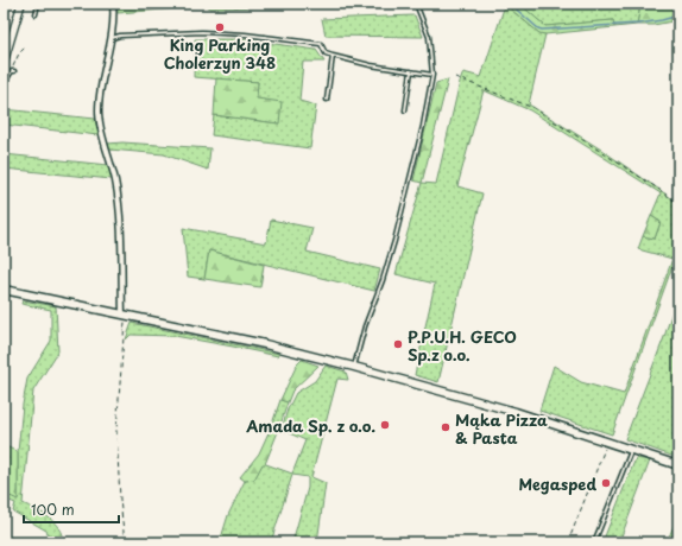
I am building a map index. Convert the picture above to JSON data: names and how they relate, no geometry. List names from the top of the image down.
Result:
{
  "places": [
    "King Parking Cholerzyn 348",
    "P.P.U.H. GECO Sp.z o.o.",
    "Amada Sp. z o.o.",
    "Mąka Pizza & Pasta",
    "Megasped"
  ],
  "scale_bar": "100 m"
}
